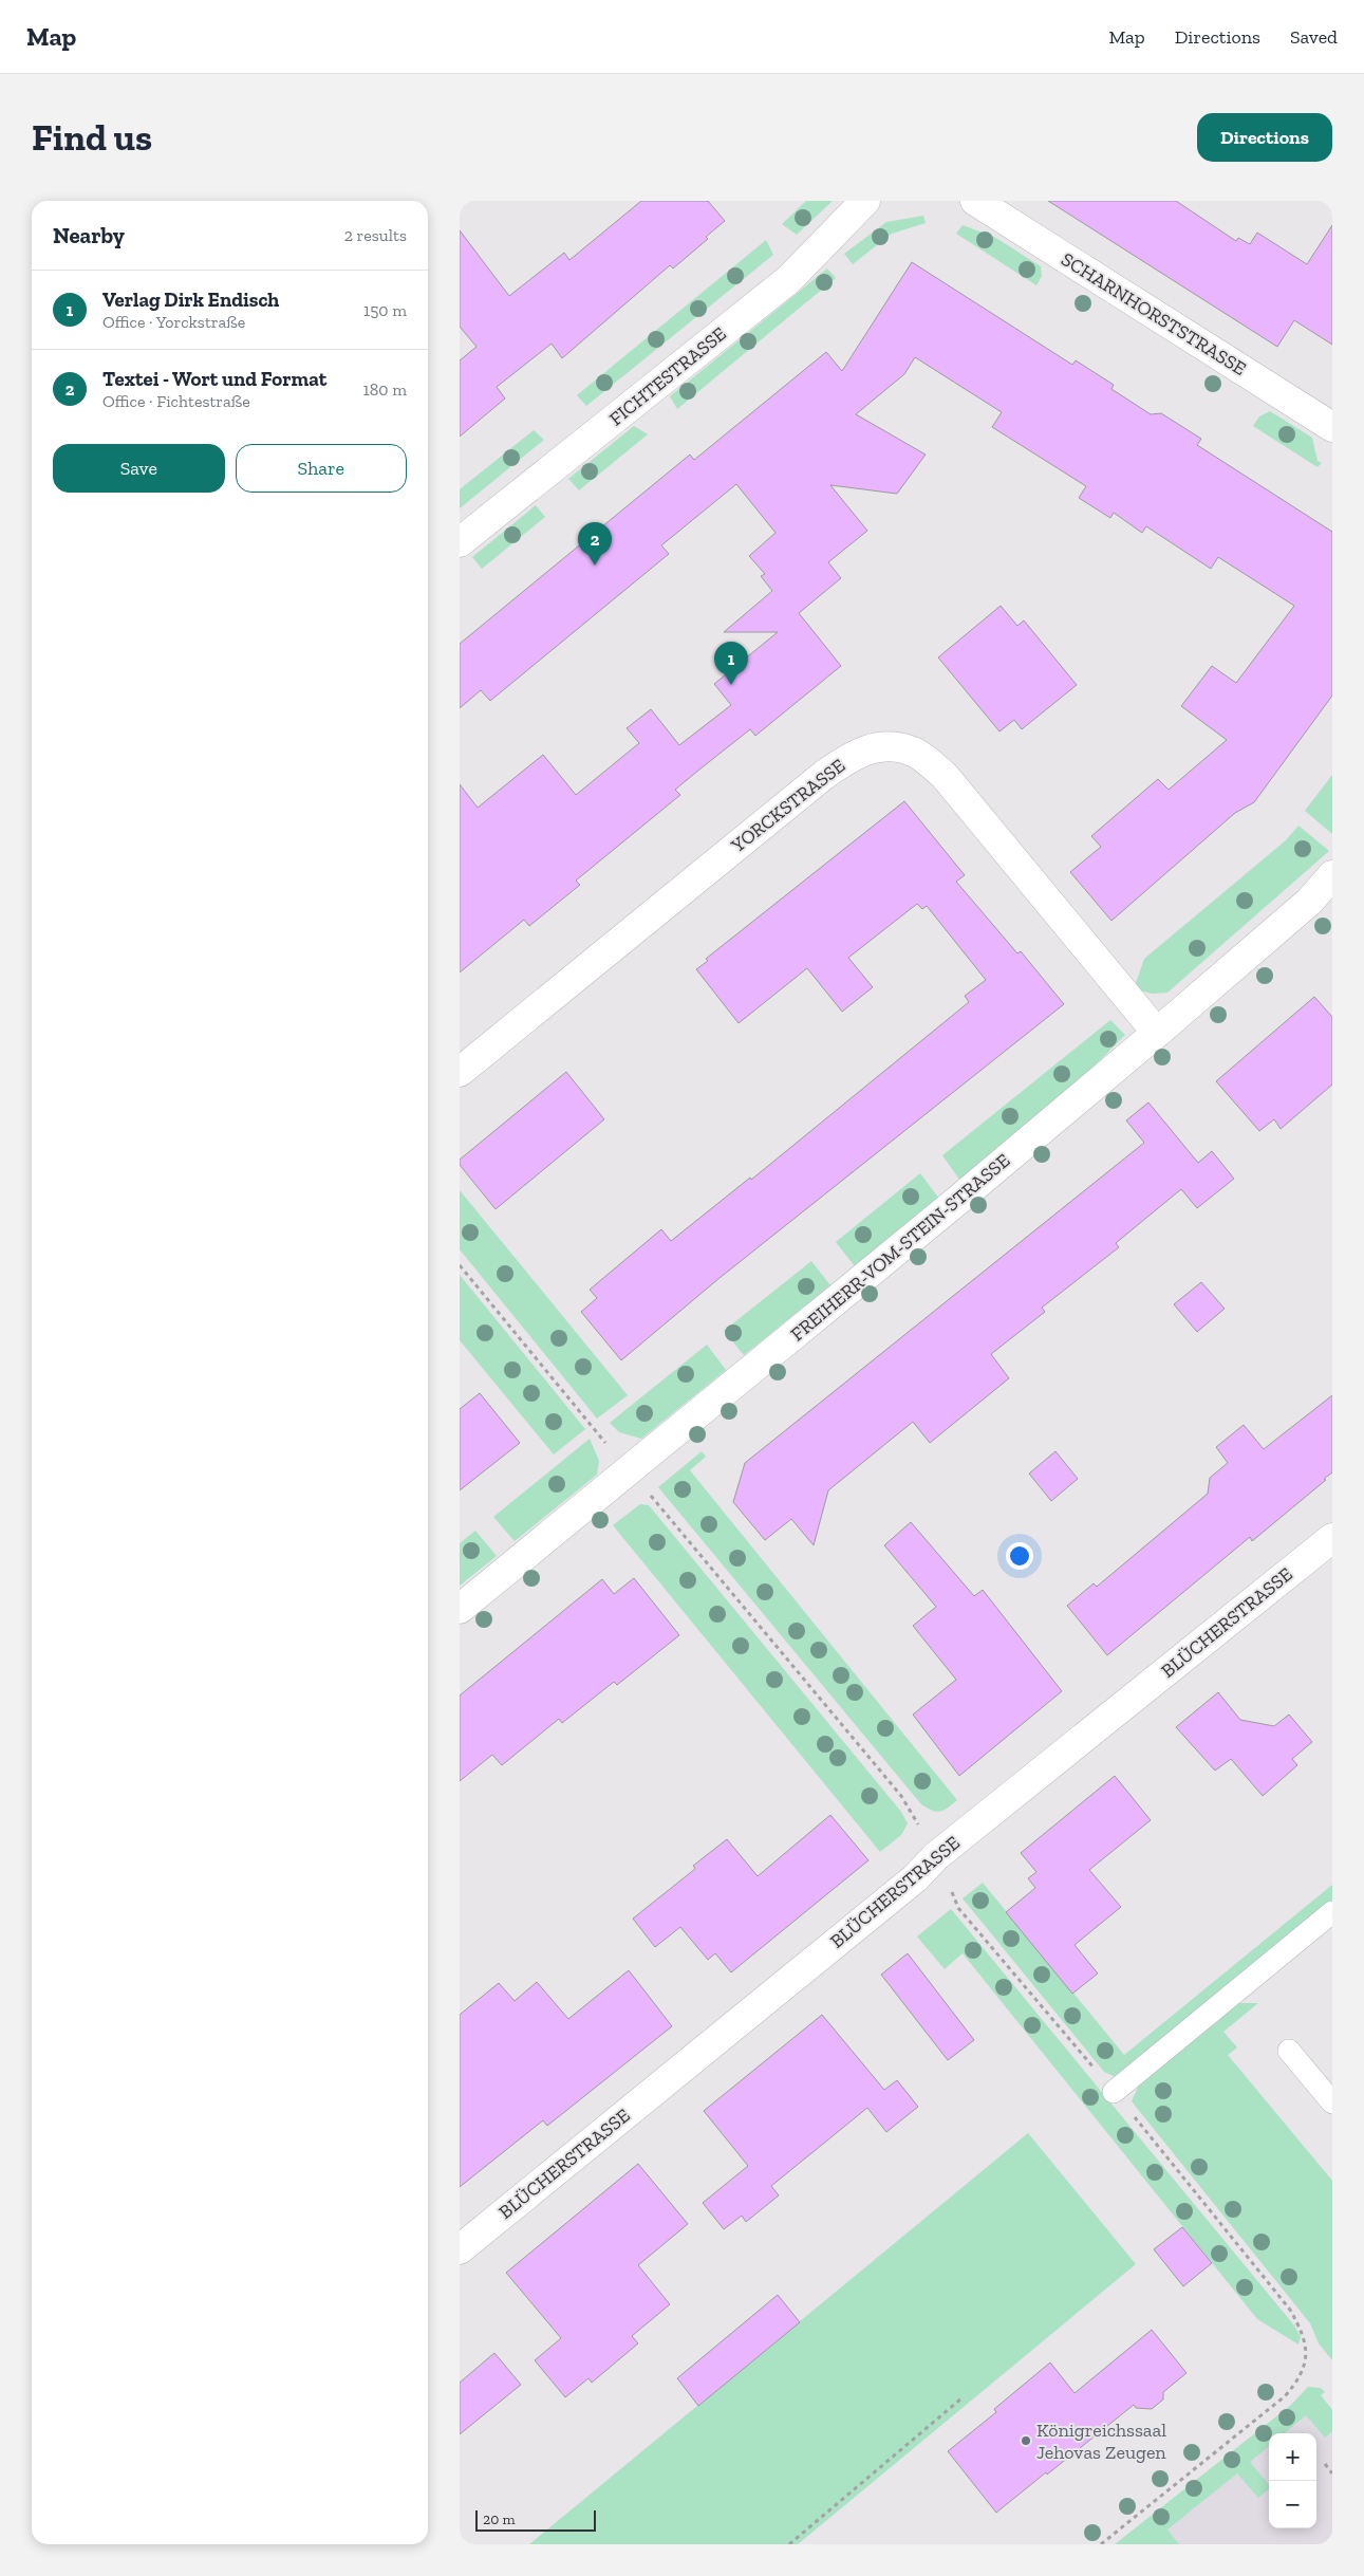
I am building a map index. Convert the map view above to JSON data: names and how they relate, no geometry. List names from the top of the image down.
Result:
{
  "streets": {
    "street": [
      "SCHARNHORSTSTRASSE",
      "FICHTESTRASSE",
      "YORCKSTRASSE",
      "FREIHERR-VOM-STEIN-STRASSE",
      "BLÜCHERSTRASSE"
    ]
  },
  "crossings": [
    ["YORCKSTRASSE", "FREIHERR-VOM-STEIN-STRASSE"]
  ],
  "places": ["Königreichssaal Jehovas Zeugen"],
  "scale_bar": "20 m",
  "page": {
    "header": "Map",
    "nav": ["Map", "Directions", "Saved"],
    "buttons": [
      "Directions",
      ["Save", "Share"]
    ],
    "title": "Find us",
    "heading": ["Nearby", "2 results"],
    "list": [
      {
        "mark": "1",
        "name": "Verlag Dirk Endisch",
        "note": "Office · Yorckstraße",
        "value": "150 m"
      },
      {
        "mark": "2",
        "name": "Textei - Wort und Format",
        "note": "Office · Fichtestraße",
        "value": "180 m"
      }
    ],
    "pins": ["2", "1"],
    "map_buttons": ["+", "−"],
    "scale": "20 m"
  }
}
